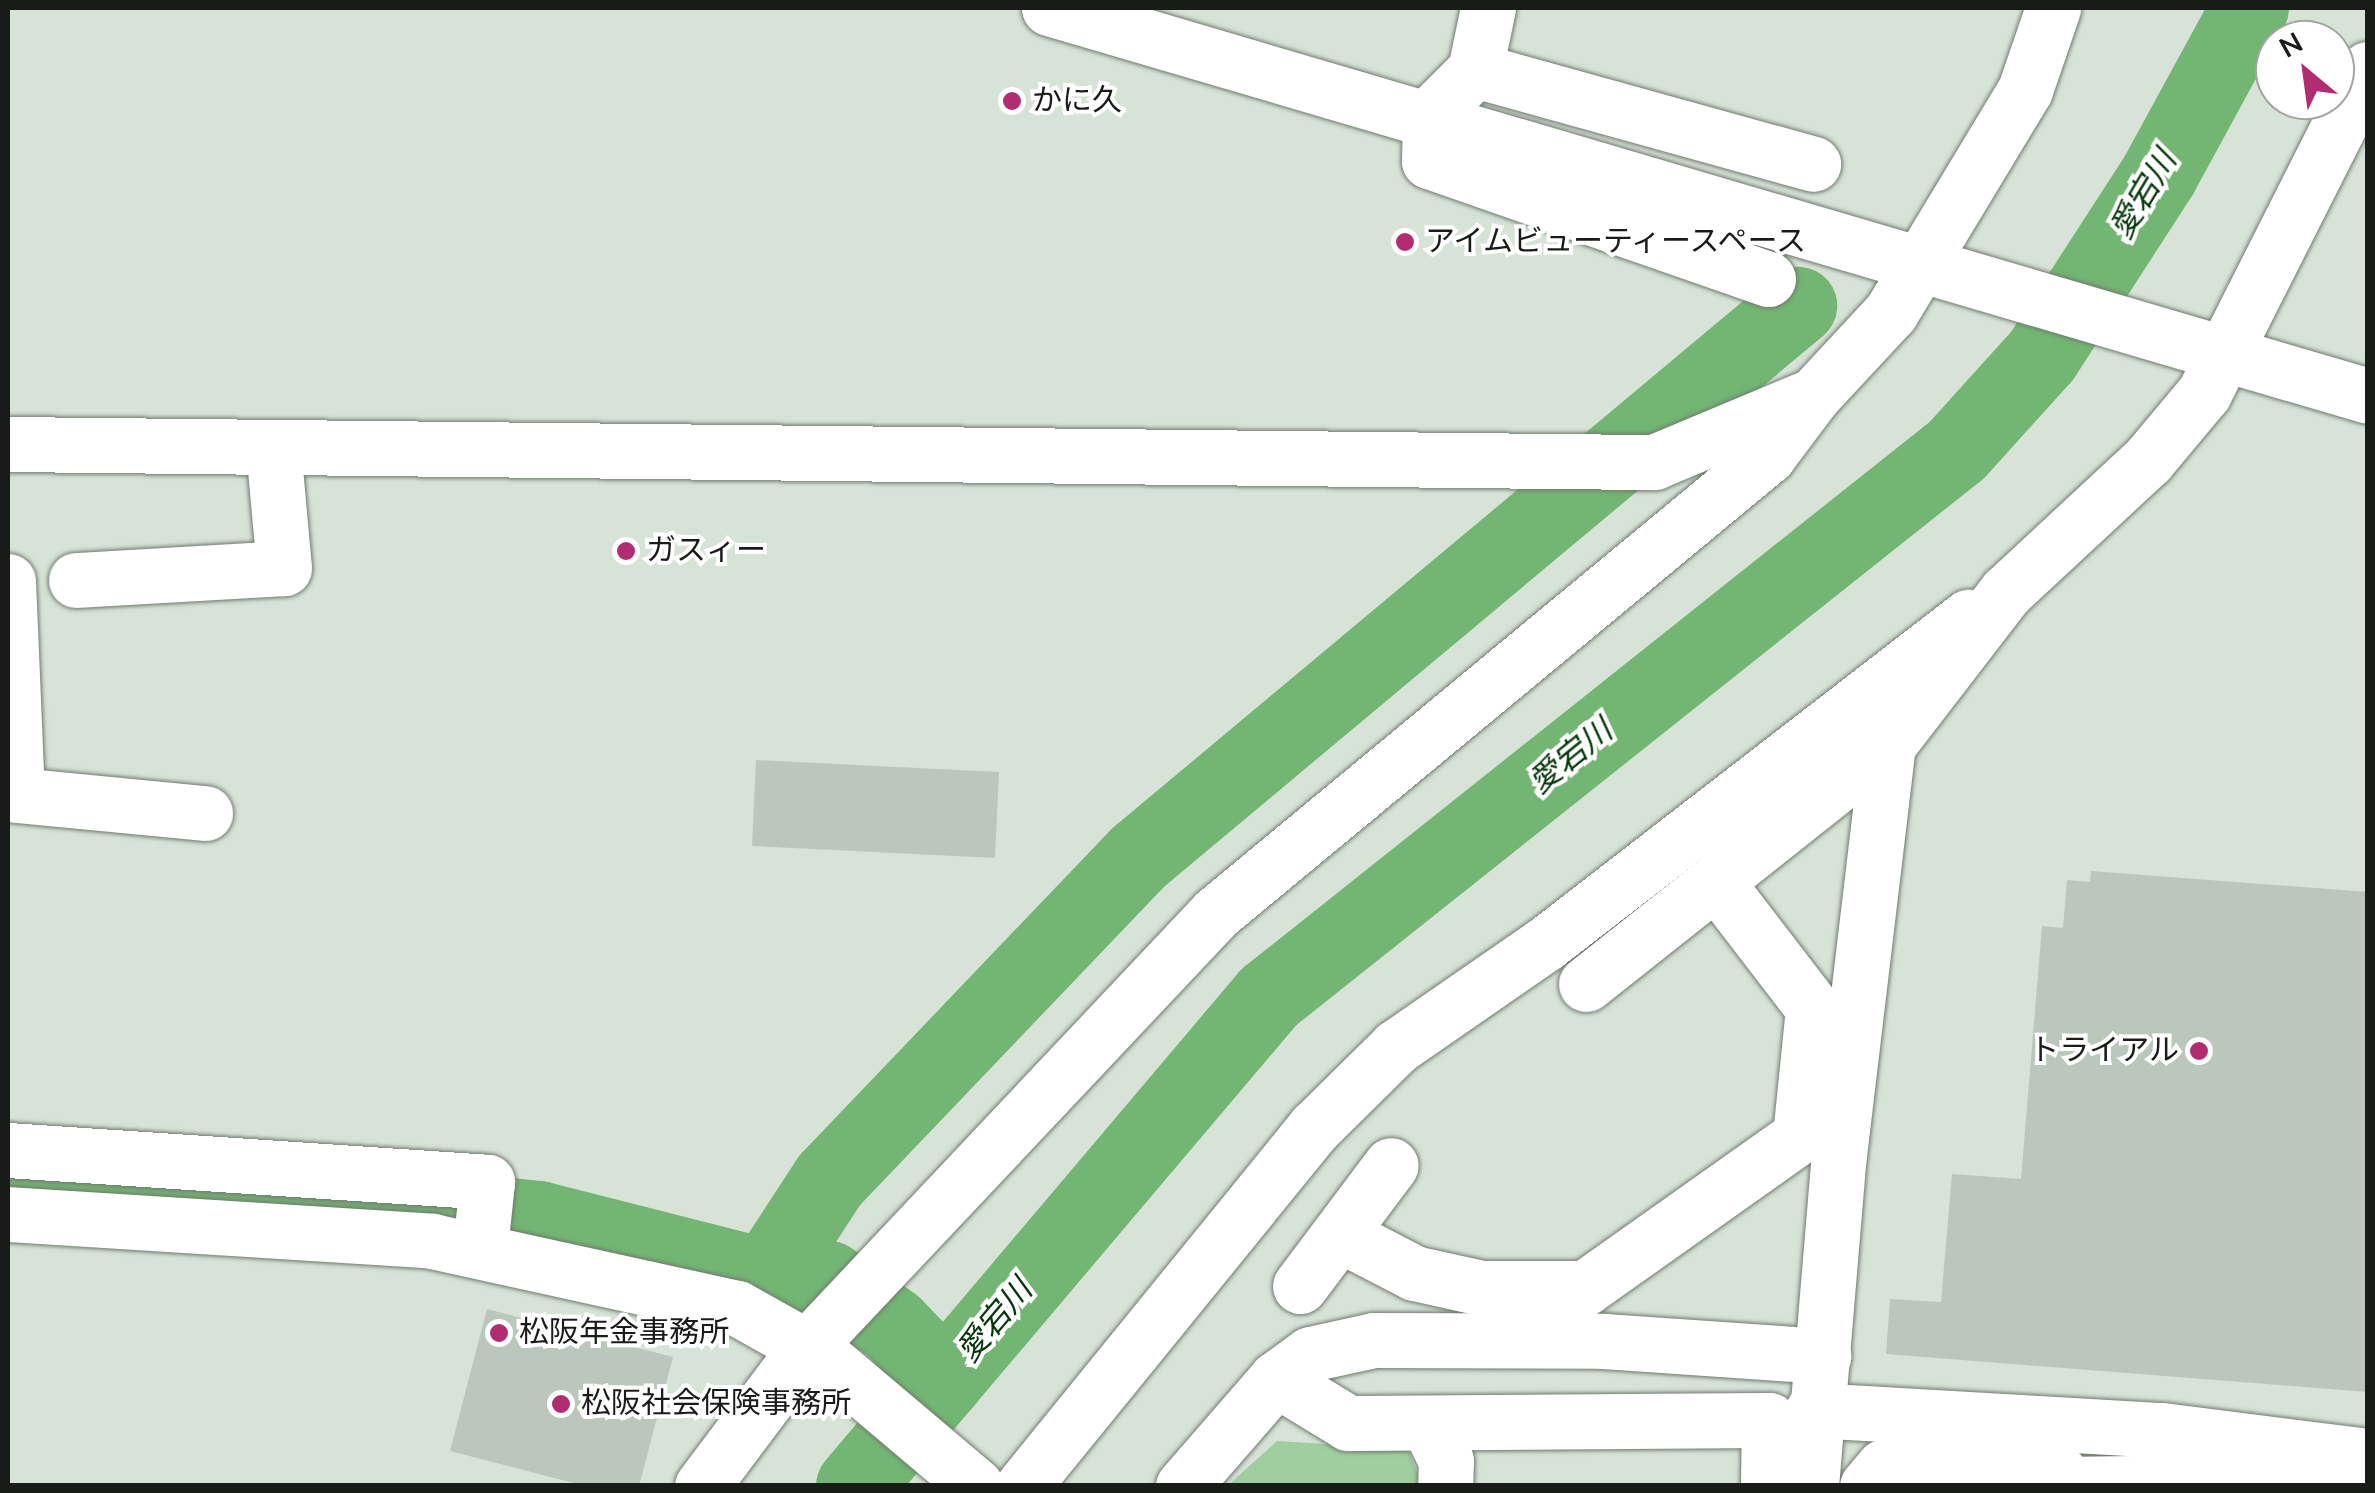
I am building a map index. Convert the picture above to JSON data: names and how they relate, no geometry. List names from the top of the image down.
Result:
{
  "water": ["愛宕川"],
  "places": [
    "かに久",
    "アイムビューティースペース",
    "ガスィー",
    "トライアル",
    "松阪年金事務所",
    "松阪社会保険事務所"
  ],
  "north": "top left"
}
